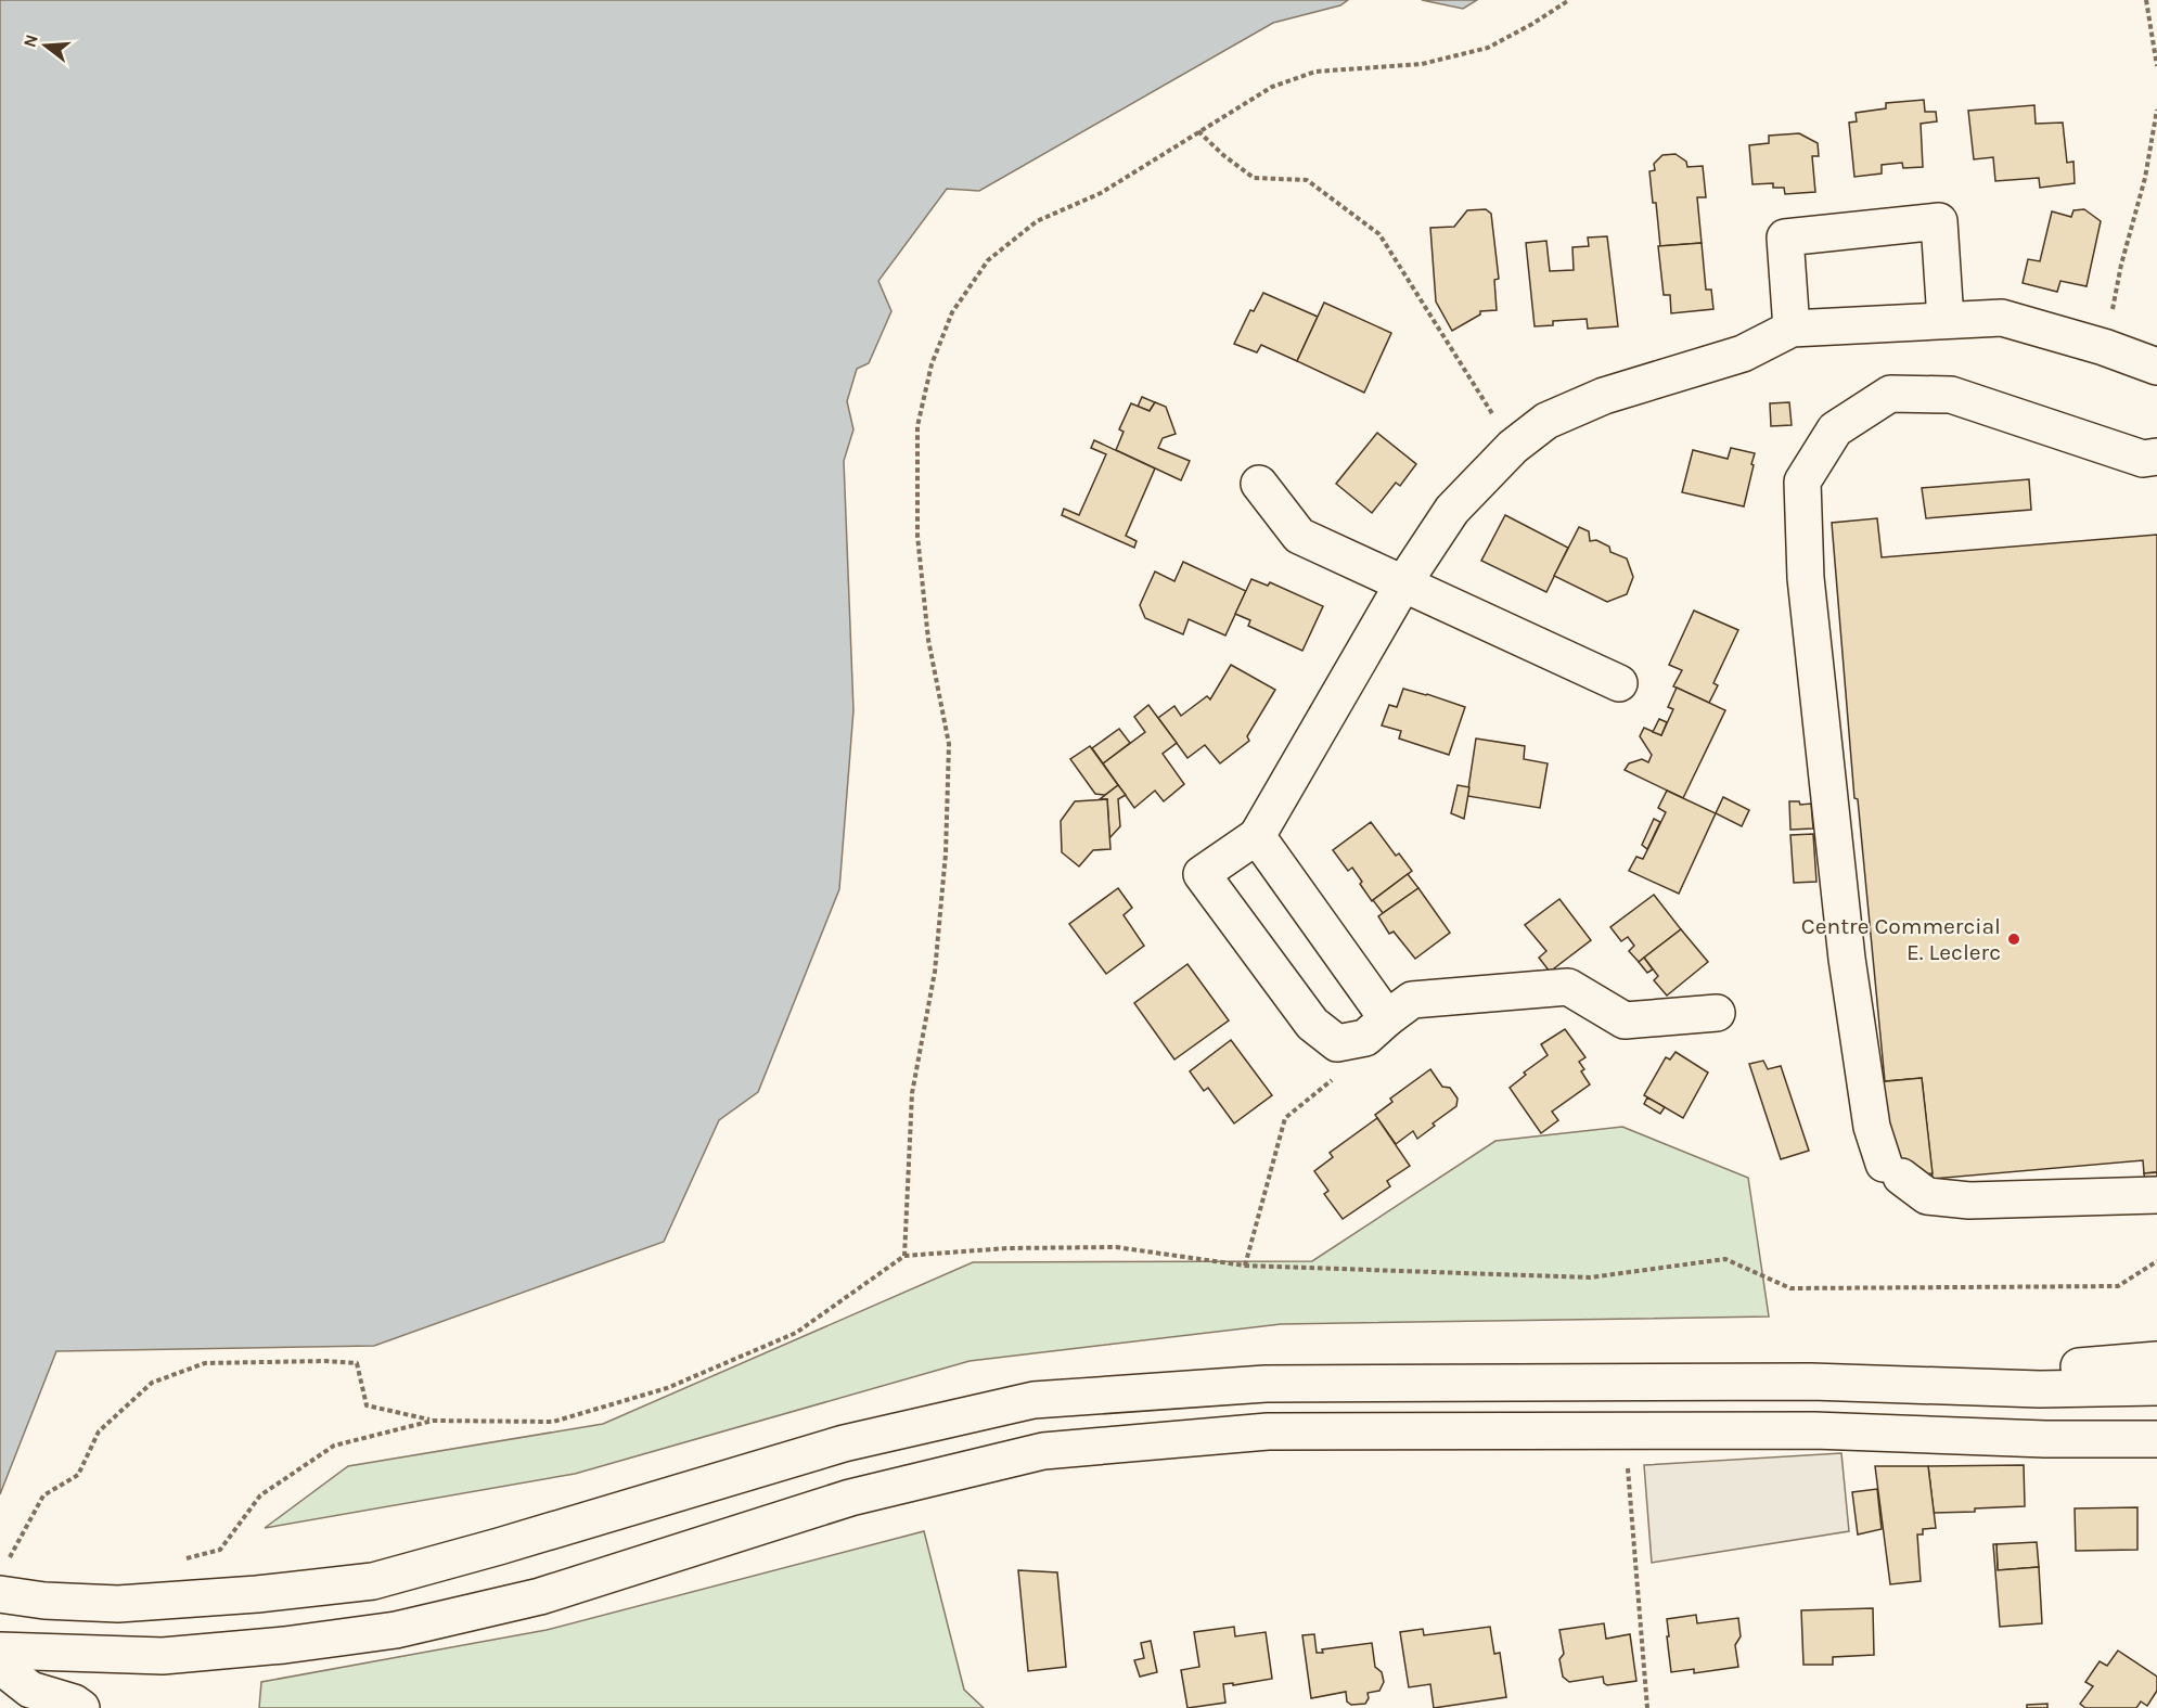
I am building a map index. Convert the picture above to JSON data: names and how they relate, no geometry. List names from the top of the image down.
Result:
{
  "places": ["Centre Commercial E. Leclerc"],
  "north": "left"
}
